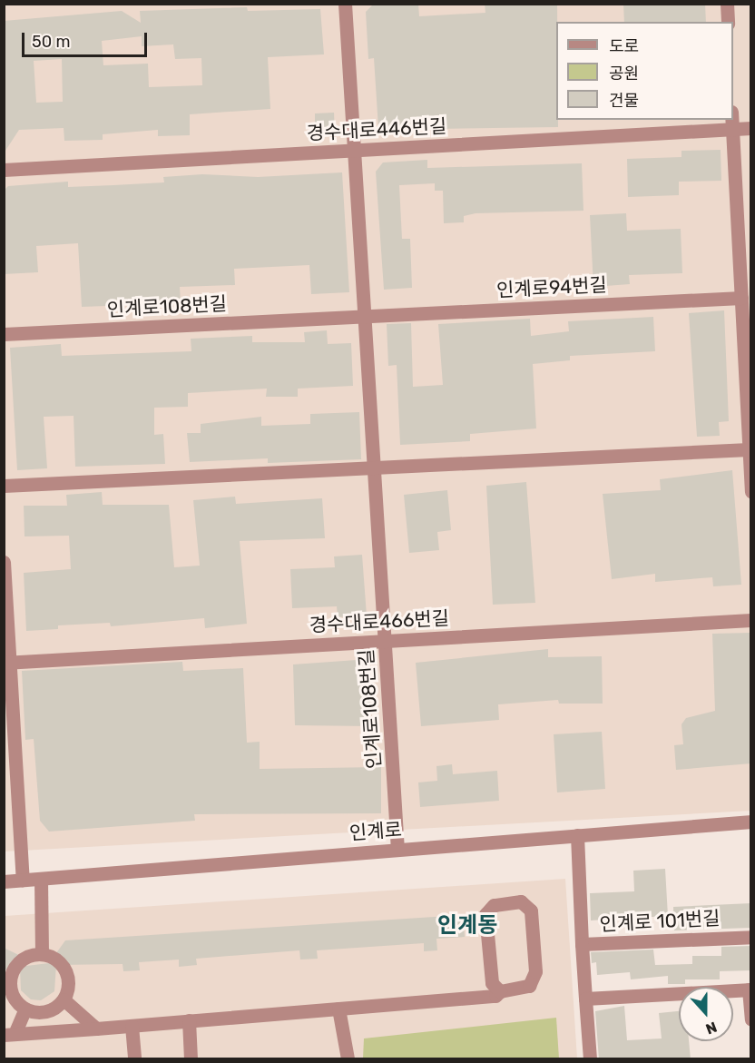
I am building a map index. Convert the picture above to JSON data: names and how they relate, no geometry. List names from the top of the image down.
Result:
{
  "streets": {
    "street": [
      "경수대로446번길",
      "인계로94번길",
      "인계로108번길",
      "경수대로466번길",
      "인계로",
      "인계로 101번길"
    ]
  },
  "crossings": [
    ["경수대로446번길", "인계로108번길"],
    ["인계로94번길", "인계로108번길"],
    ["인계로108번길", "경수대로466번길"],
    ["인계로108번길", "인계로"],
    ["인계로", "인계로 101번길"]
  ],
  "districts": ["인계동"],
  "legend": ["도로", "공원", "건물"],
  "scale_bar": "50 m",
  "north": "bottom"
}
